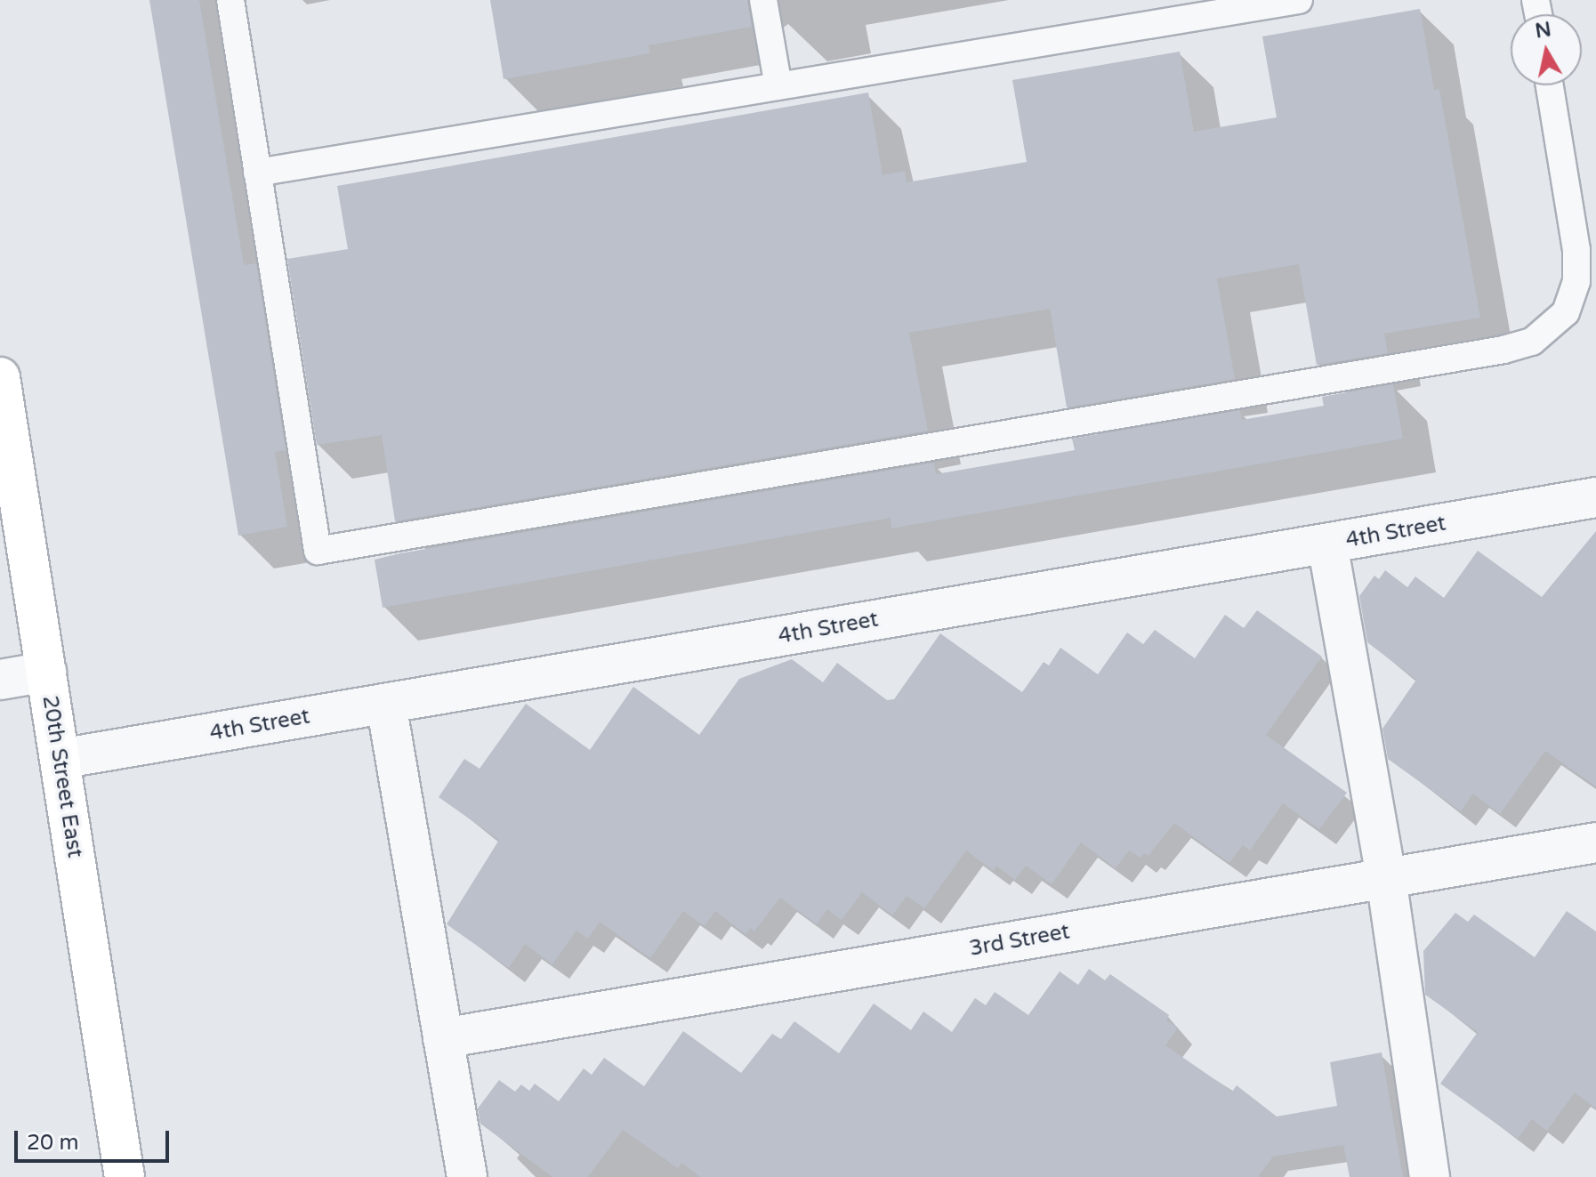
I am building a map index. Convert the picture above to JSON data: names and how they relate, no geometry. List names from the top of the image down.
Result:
{
  "streets": {
    "main road": ["20th Street East"],
    "street": ["4th Street", "3rd Street"]
  },
  "crossings": [
    ["4th Street", "20th Street East"]
  ],
  "scale_bar": "20 m",
  "north": "top"
}
